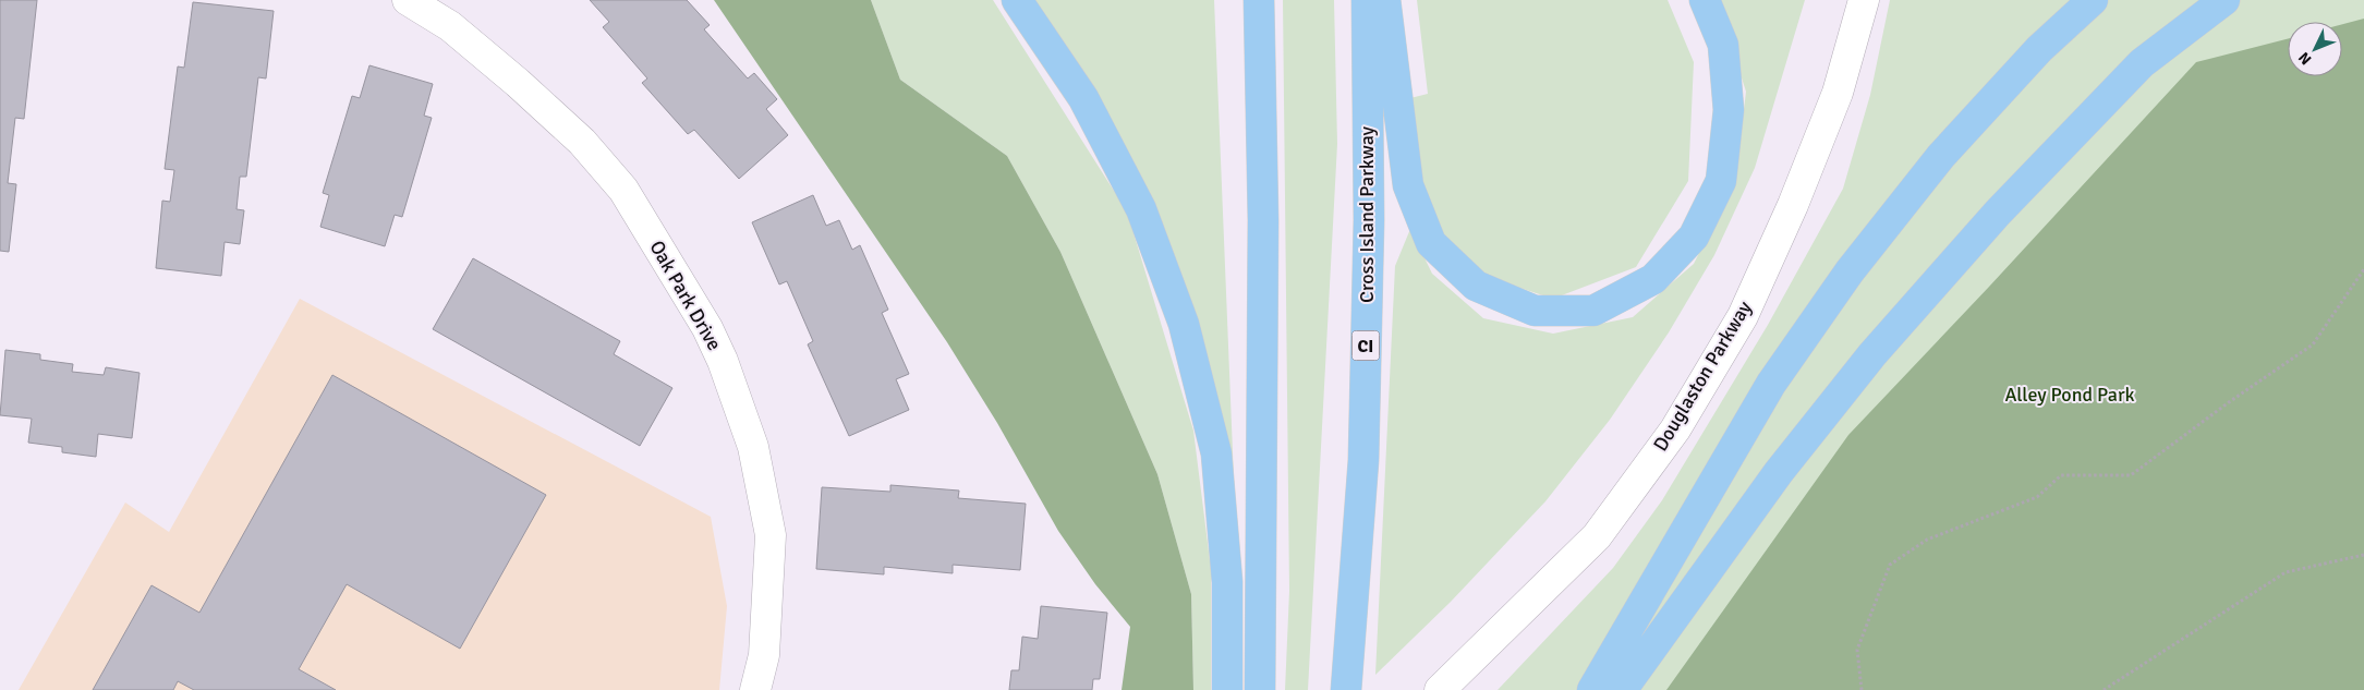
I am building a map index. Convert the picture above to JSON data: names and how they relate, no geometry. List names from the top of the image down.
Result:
{
  "streets": {
    "highway": ["Cross Island Parkway", "CI"],
    "street": ["Oak Park Drive", "Douglaston Parkway"]
  },
  "parks": ["Alley Pond Park"],
  "north": "bottom left"
}
